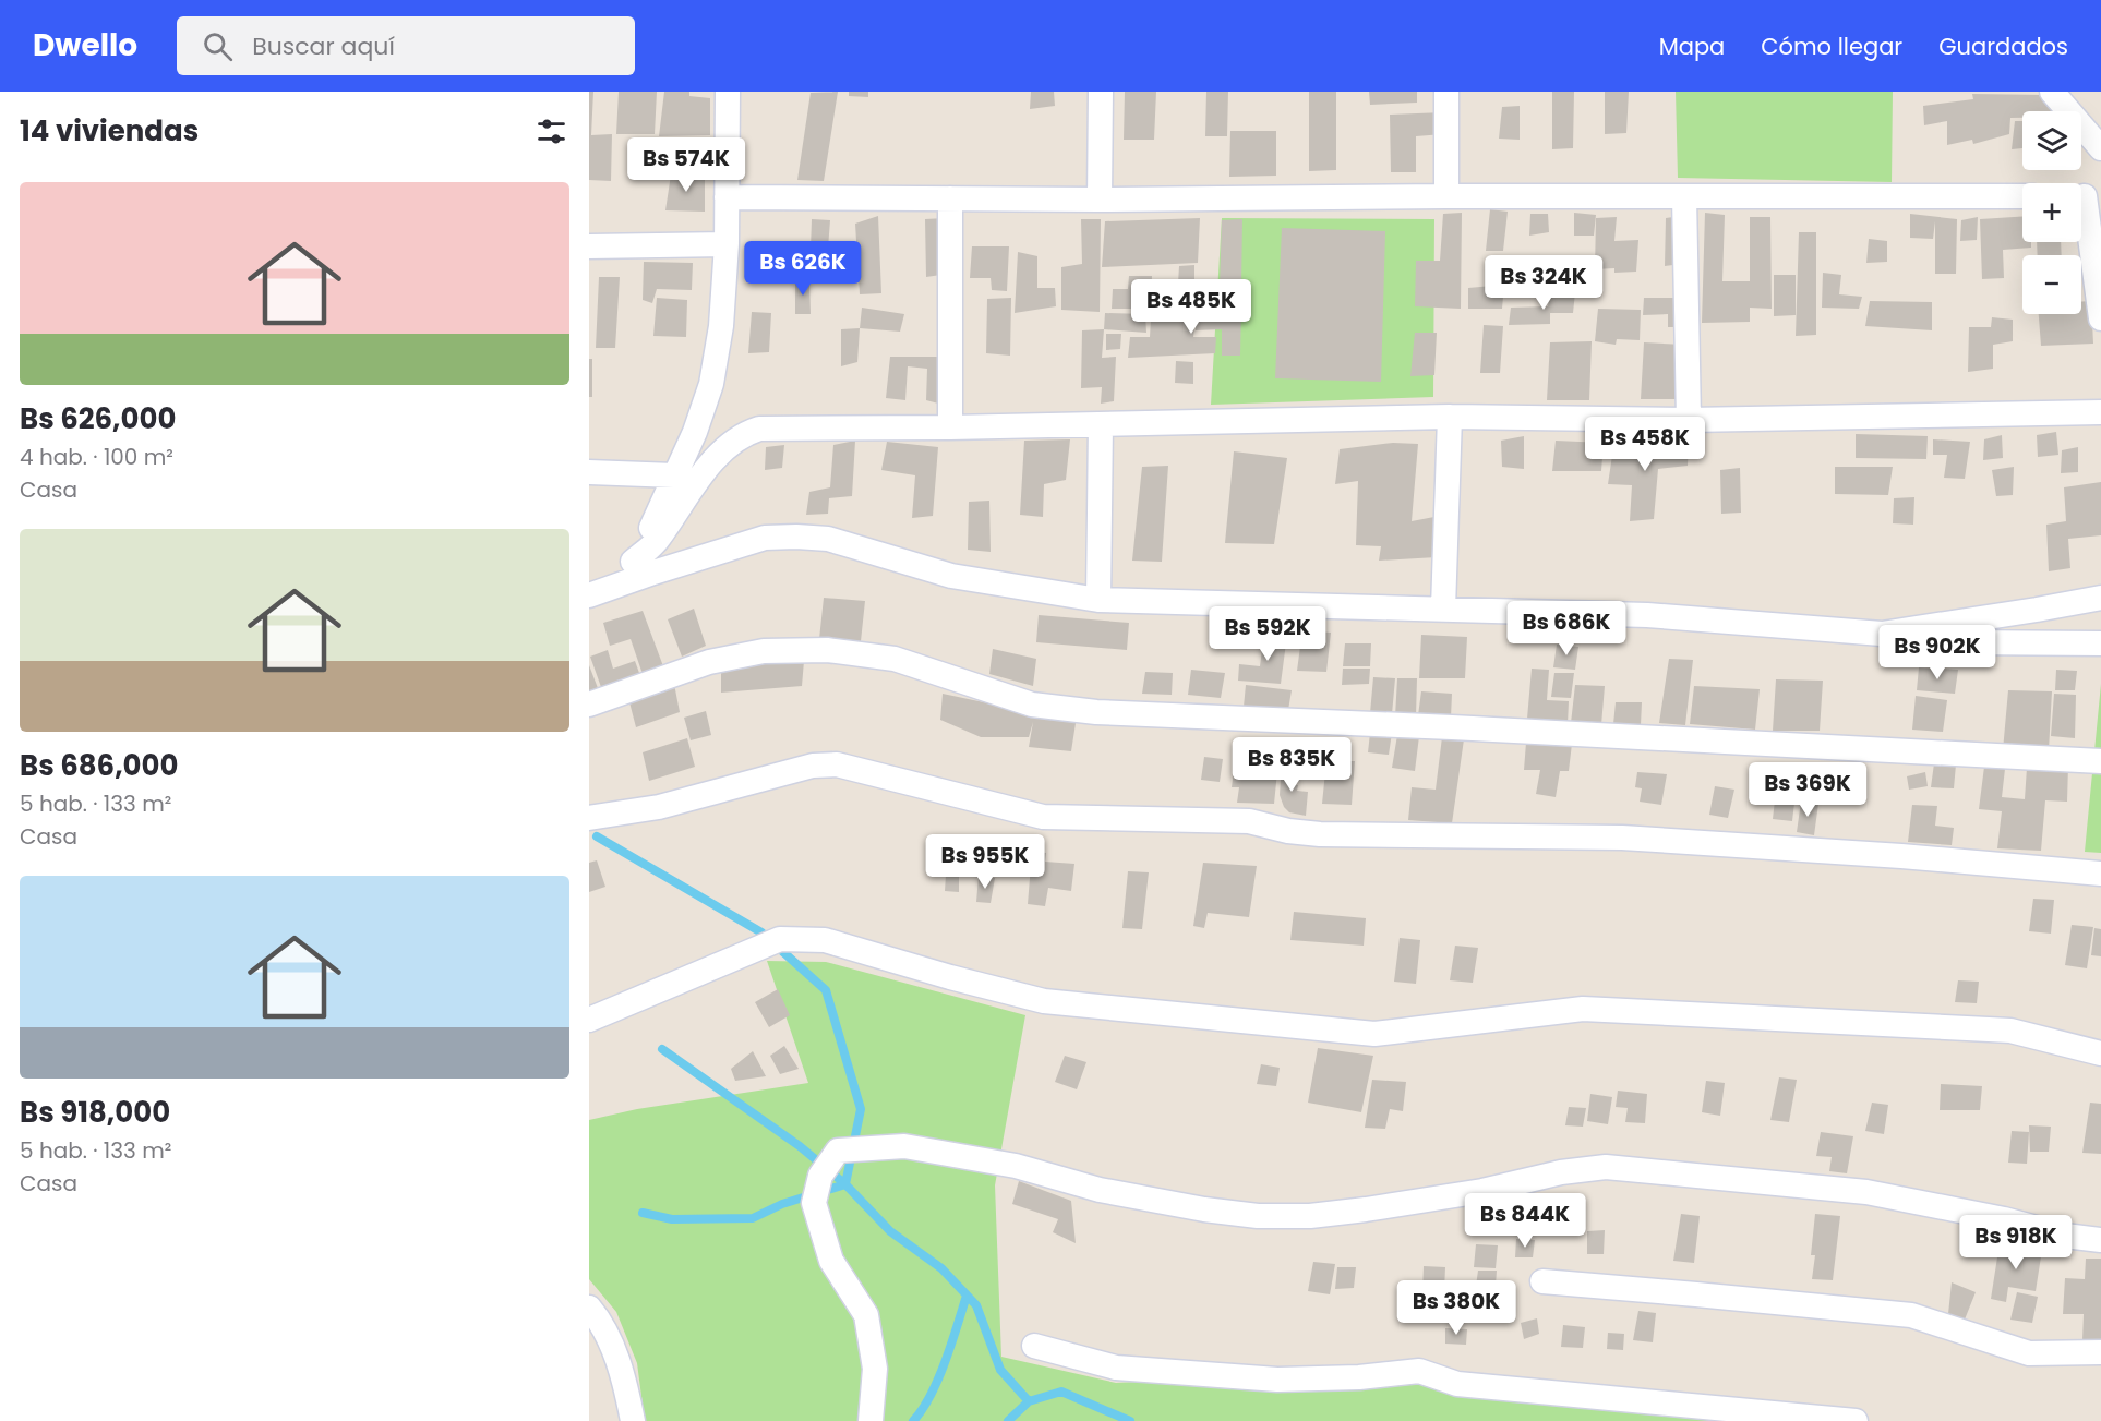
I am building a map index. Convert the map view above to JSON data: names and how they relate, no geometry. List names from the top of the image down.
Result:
{
  "page": {
    "header": "Dwello",
    "search": "Buscar aquí",
    "nav": ["Mapa", "Cómo llegar", "Guardados"],
    "heading": "14 viviendas",
    "map_buttons": ["+", "−"],
    "price": [
      "Bs 574K",
      "Bs 626K",
      "Bs 324K",
      "Bs 485K",
      "Bs 458K",
      "Bs 686K",
      "Bs 592K",
      "Bs 902K",
      "Bs 835K",
      "Bs 369K",
      "Bs 955K",
      "Bs 844K",
      "Bs 918K",
      "Bs 380K"
    ],
    "list": [
      {
        "name": "Bs 626,000",
        "note": "4 hab. · 100 m² · Casa"
      },
      {
        "name": "Bs 686,000",
        "note": "5 hab. · 133 m² · Casa"
      },
      {
        "name": "Bs 918,000",
        "note": "5 hab. · 133 m² · Casa"
      }
    ]
  }
}
